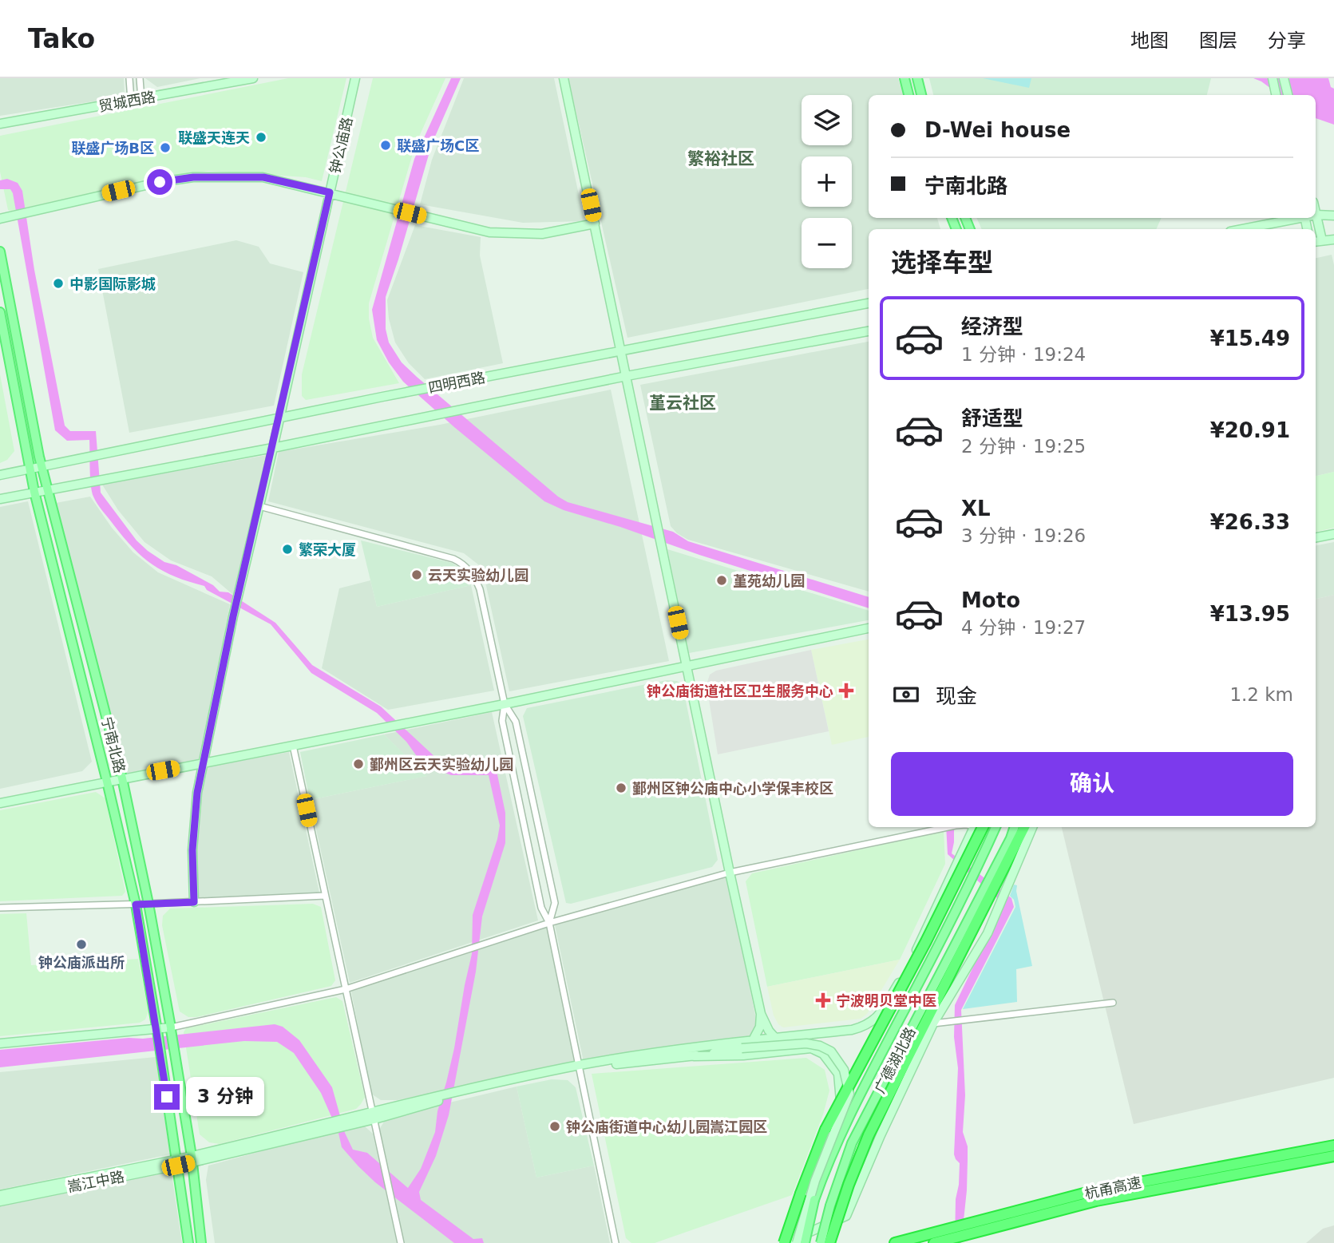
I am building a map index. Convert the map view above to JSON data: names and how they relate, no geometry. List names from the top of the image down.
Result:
{
  "streets": {
    "highway": ["杭甬高速"],
    "main road": ["宁南北路", "广德湖北路"],
    "street": [
      "贸城西路",
      "钟公庙路",
      "四明西路",
      "嵩江中路"
    ]
  },
  "crossings": [
    ["钟公庙路", "四明西路"],
    ["四明西路", "宁南北路"],
    ["宁南北路", "嵩江中路"]
  ],
  "districts": ["繁裕社区", "堇云社区"],
  "places": {
    "other": [
      "联盛天连天",
      "联盛广场C区",
      "联盛广场B区",
      "中影国际影城",
      "繁荣大厦",
      "云天实验幼儿园",
      "堇苑幼儿园",
      "鄞州区云天实验幼儿园",
      "鄞州区钟公庙中心小学保丰校区",
      "钟公庙派出所",
      "钟公庙街道中心幼儿园嵩江园区"
    ],
    "health": ["钟公庙街道社区卫生服务中心", "宁波明贝堂中医"]
  },
  "page": {
    "header": "Tako",
    "nav": ["地图", "图层", "分享"],
    "map_buttons": ["+", "−"],
    "banner": ["D-Wei house", "宁南北路"],
    "heading": "选择车型",
    "list": [
      {
        "name": "经济型",
        "note": "1 分钟 · 19:24",
        "value": "¥15.49"
      },
      {
        "name": "舒适型",
        "note": "2 分钟 · 19:25",
        "value": "¥20.91"
      },
      {
        "name": "XL",
        "note": "3 分钟 · 19:26",
        "value": "¥26.33"
      },
      {
        "name": "Moto",
        "note": "4 分钟 · 19:27",
        "value": "¥13.95"
      }
    ],
    "pay": ["现金", "1.2 km"],
    "buttons": "确认",
    "bubble": "3 分钟"
  }
}
